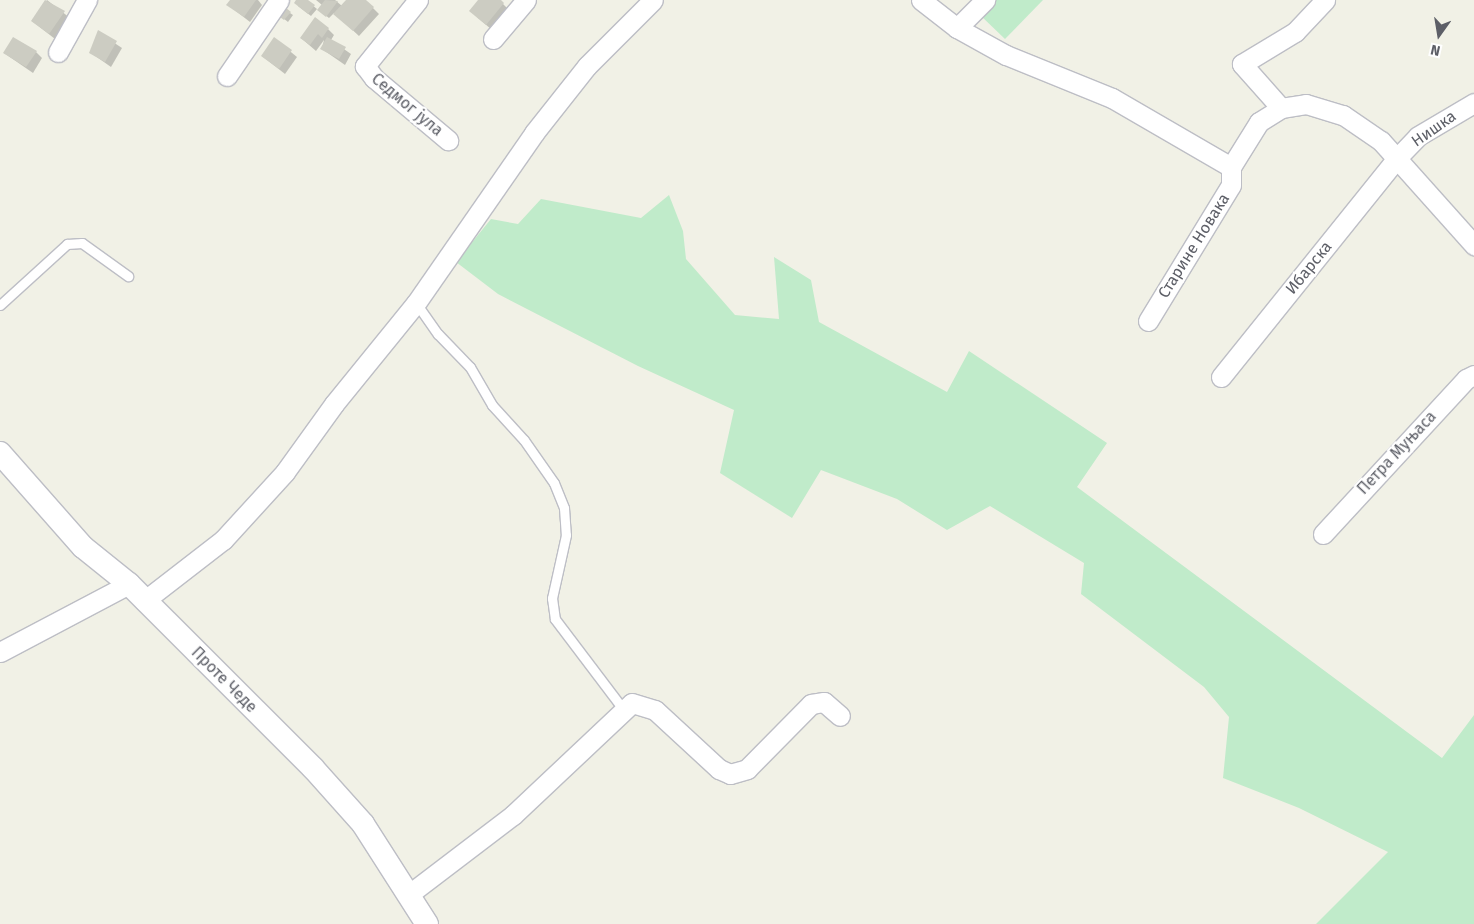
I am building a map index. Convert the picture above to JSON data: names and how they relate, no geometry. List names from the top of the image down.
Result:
{
  "streets": {
    "street": [
      "Седмог јула",
      "Нишка",
      "Старине Новака",
      "Ибарска",
      "Петра Муњаса",
      "Проте Чеде"
    ]
  },
  "crossings": [
    ["Нишка", "Ибарска"]
  ],
  "north": "bottom"
}
